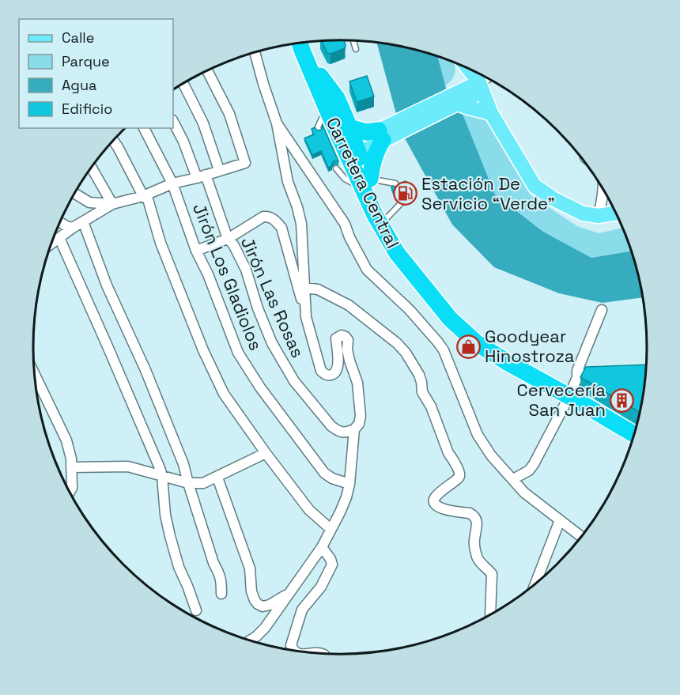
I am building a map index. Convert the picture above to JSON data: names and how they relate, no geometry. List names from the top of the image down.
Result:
{
  "streets": {
    "highway": ["Carretera Central"],
    "street": ["Jirón Los Gladiolos", "Jirón Las Rosas"]
  },
  "places": {
    "fuel station": ["Estación De Servicio “Verde”"],
    "shop": ["Goodyear Hinostroza"],
    "building": ["Cervecería San Juan"]
  },
  "legend": [
    "Calle",
    "Parque",
    "Agua",
    "Edificio"
  ]
}
